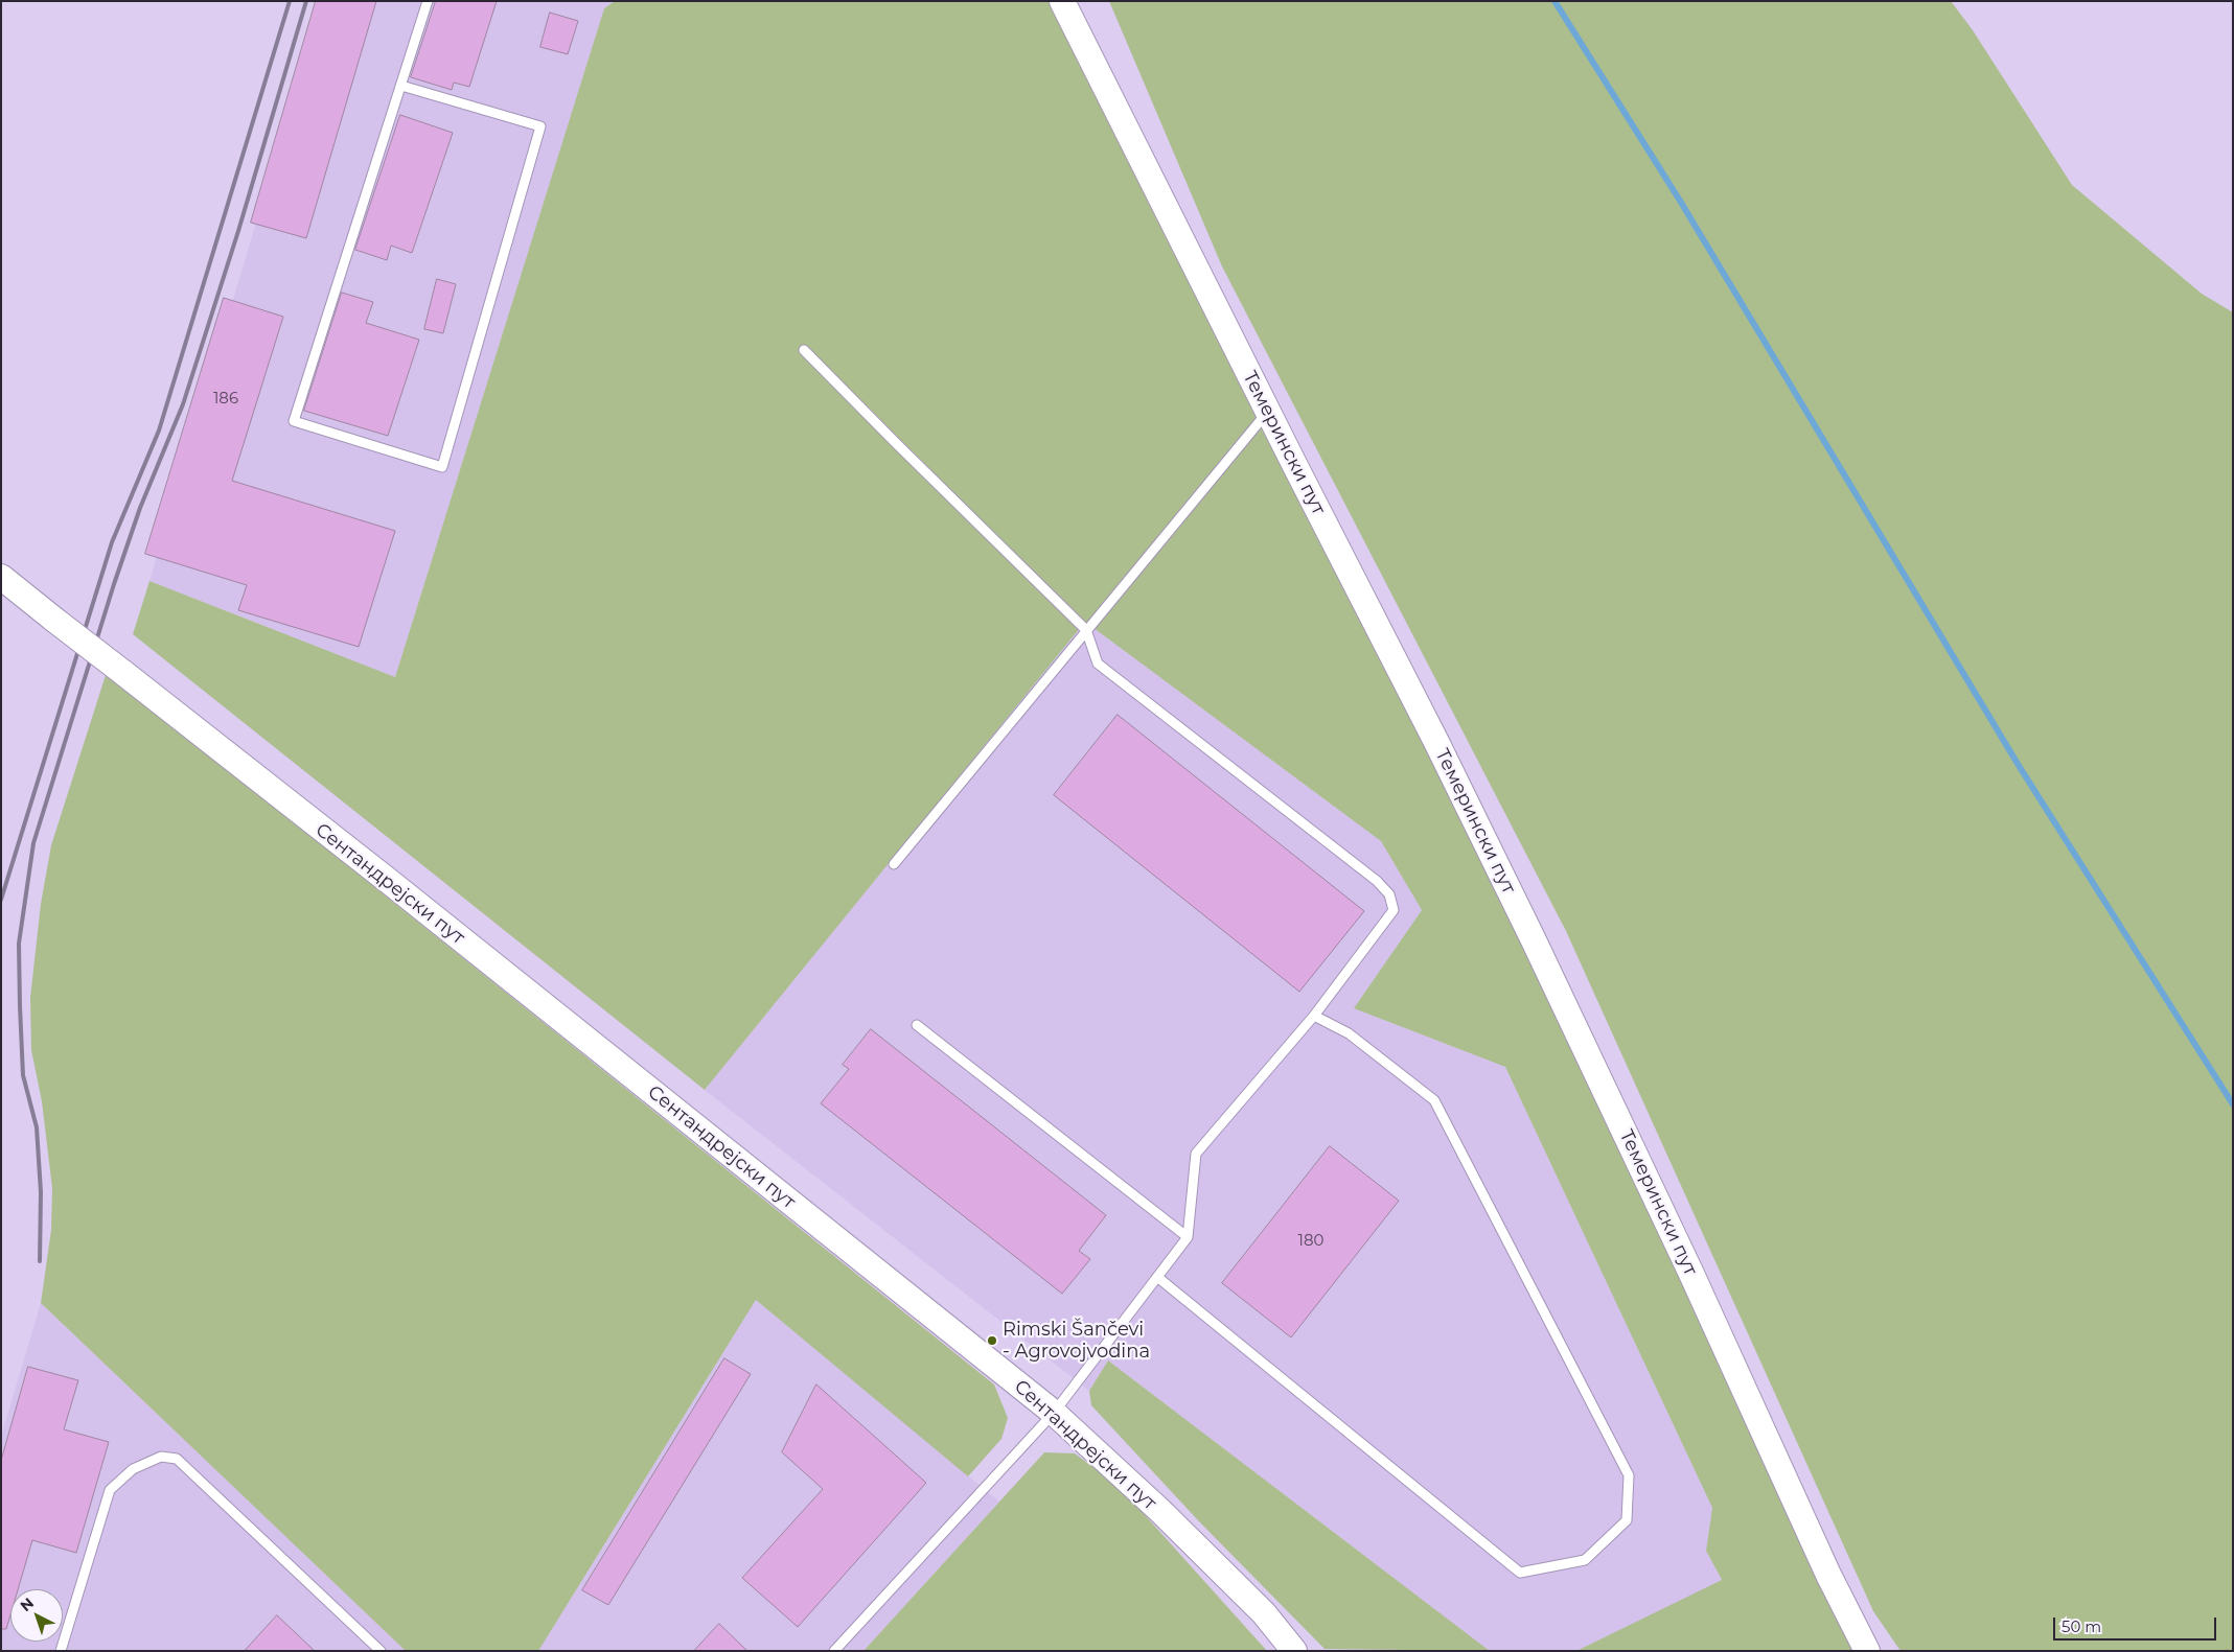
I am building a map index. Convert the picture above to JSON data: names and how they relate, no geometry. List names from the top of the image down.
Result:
{
  "streets": {
    "main road": ["Темерински пут", "Сентандрејски пут"]
  },
  "places": ["Rimski Šančevi - Agrovojvodina"],
  "house_numbers": ["186", "180"],
  "scale_bar": "50 m",
  "north": "top left"
}
